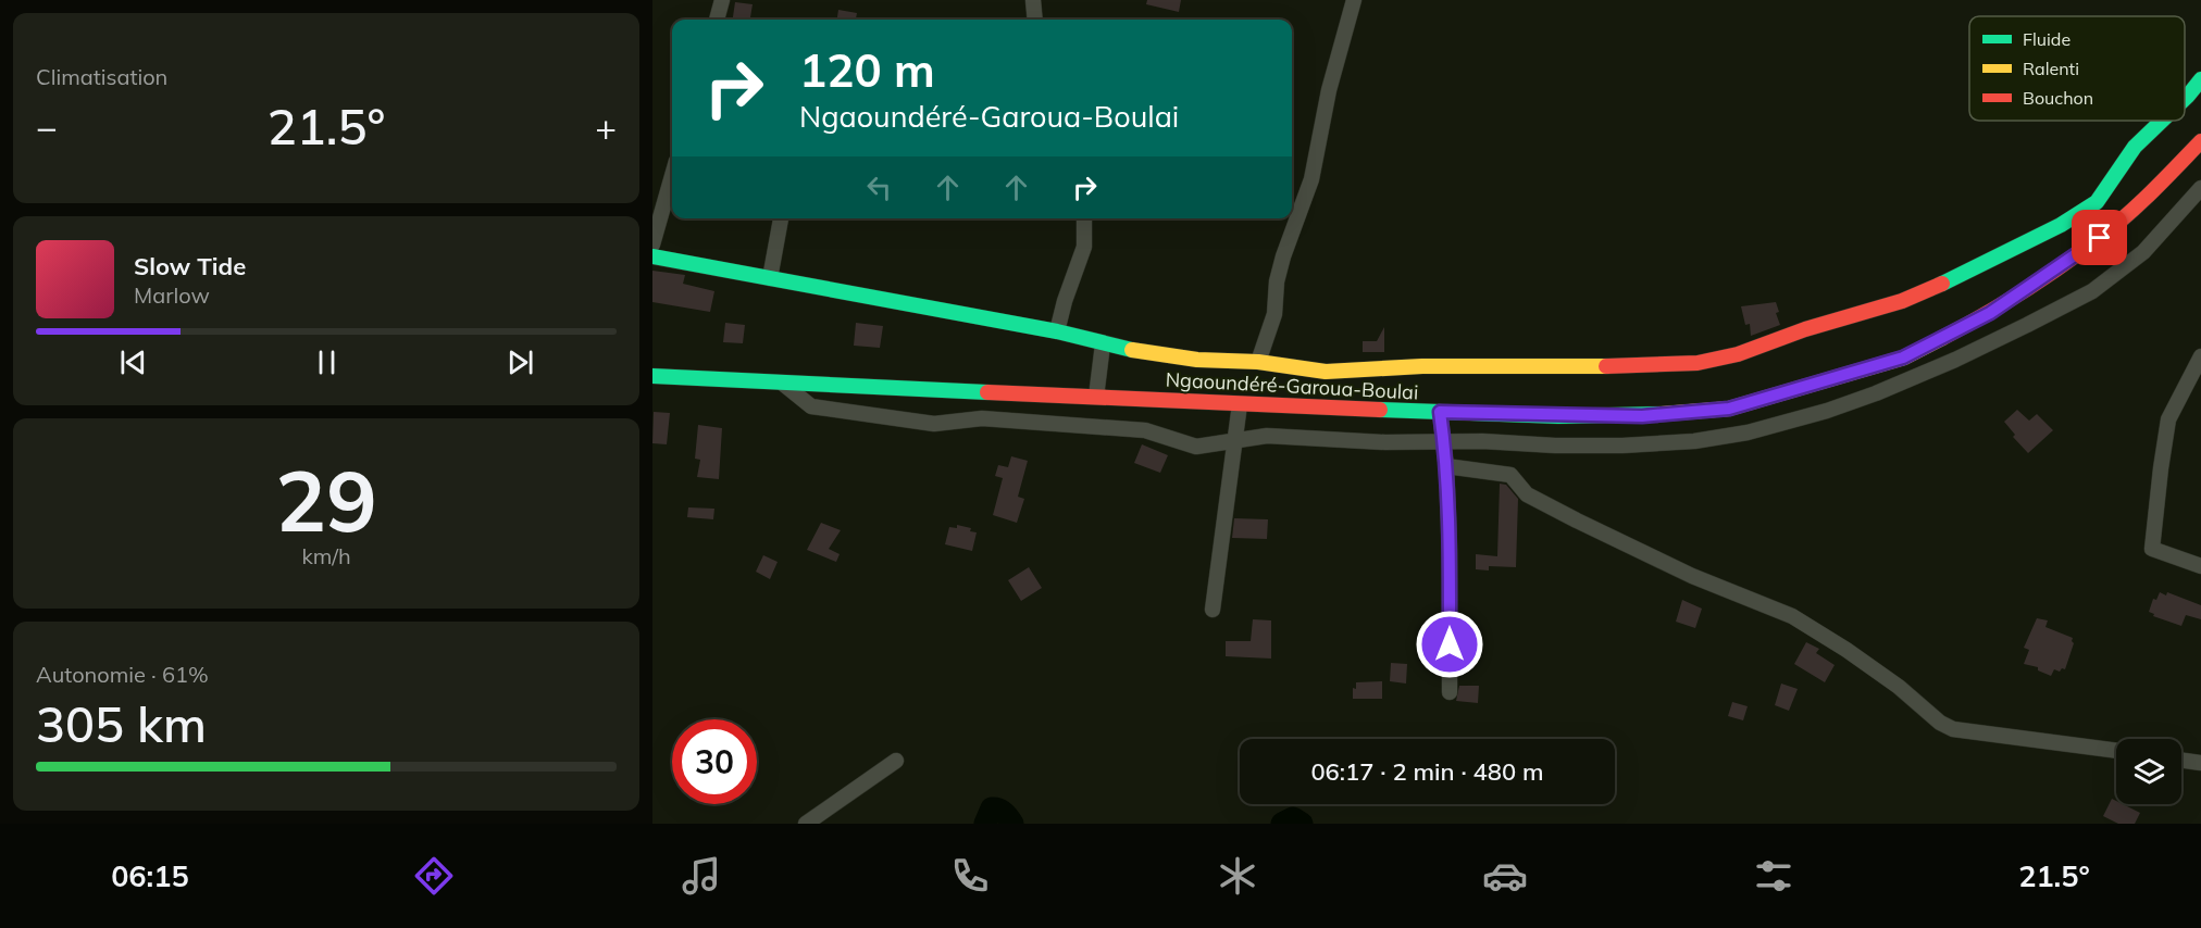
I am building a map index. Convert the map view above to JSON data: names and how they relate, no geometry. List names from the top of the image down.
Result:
{
  "streets": {
    "main road": ["Ngaoundéré-Garoua-Boulai"]
  },
  "legend": ["Fluide", "Ralenti", "Bouchon"],
  "page": {
    "tile": [
      "Climatisation",
      ["29", "km/h"],
      ["Autonomie · 61%", "305 km"]
    ],
    "turn": ["120 m", "Ngaoundéré-Garoua-Boulai"],
    "heat": ["−", "21.5°", "+"],
    "song": ["Slow Tide", "Marlow"],
    "limit": "30",
    "trip": "06:17 · 2 min · 480 m",
    "tabs": ["06:15", "21.5°"]
  }
}
